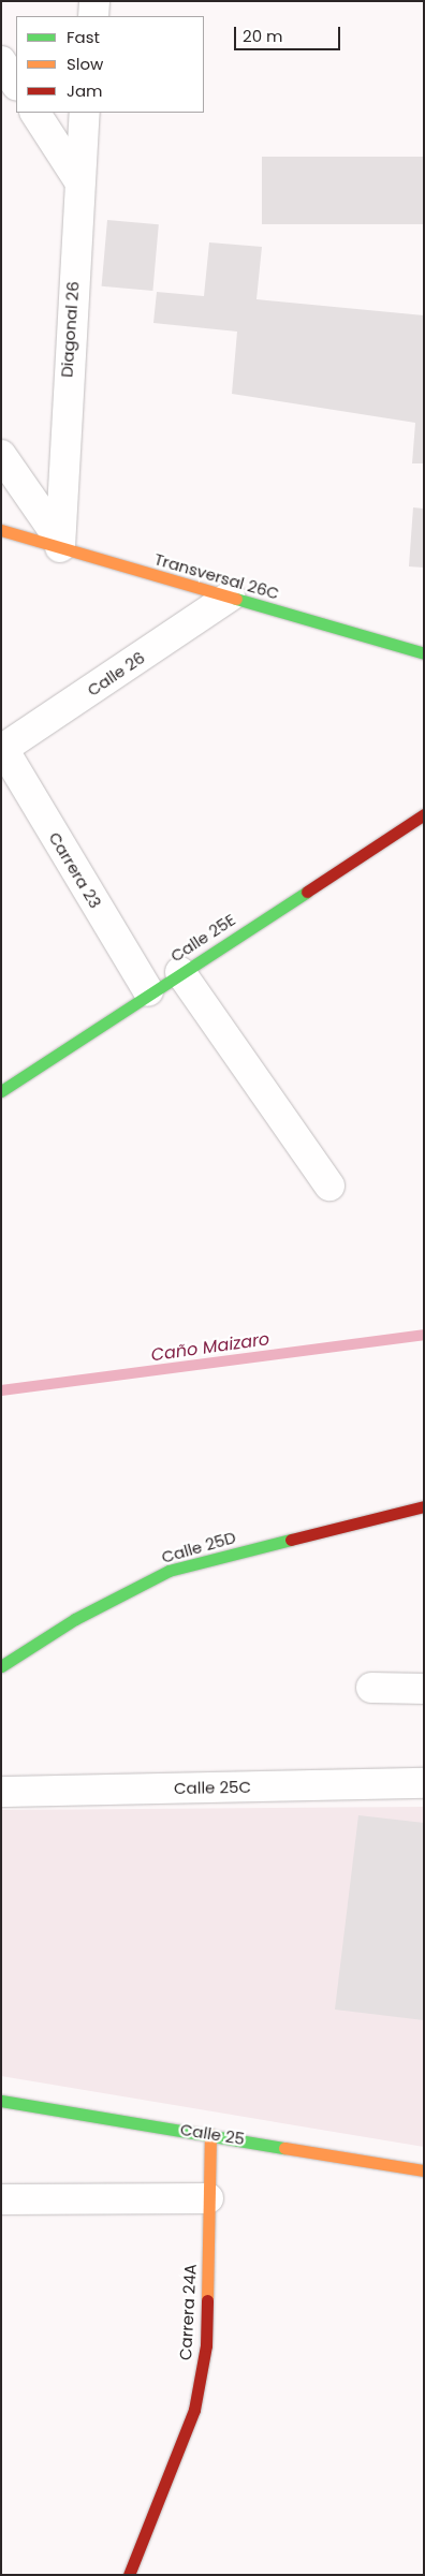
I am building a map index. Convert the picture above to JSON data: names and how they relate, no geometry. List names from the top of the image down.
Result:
{
  "streets": {
    "street": [
      "Diagonal 26",
      "Transversal 26C",
      "Calle 26",
      "Carrera 23",
      "Calle 25E",
      "Calle 25D",
      "Calle 25C",
      "Calle 25",
      "Carrera 24A"
    ]
  },
  "crossings": [
    ["Diagonal 26", "Transversal 26C"],
    ["Transversal 26C", "Calle 26"],
    ["Calle 26", "Carrera 23"],
    ["Carrera 23", "Calle 25E"],
    ["Calle 25", "Carrera 24A"]
  ],
  "water": ["Caño Maizaro"],
  "legend": ["Fast", "Slow", "Jam"],
  "scale_bar": "20 m"
}
